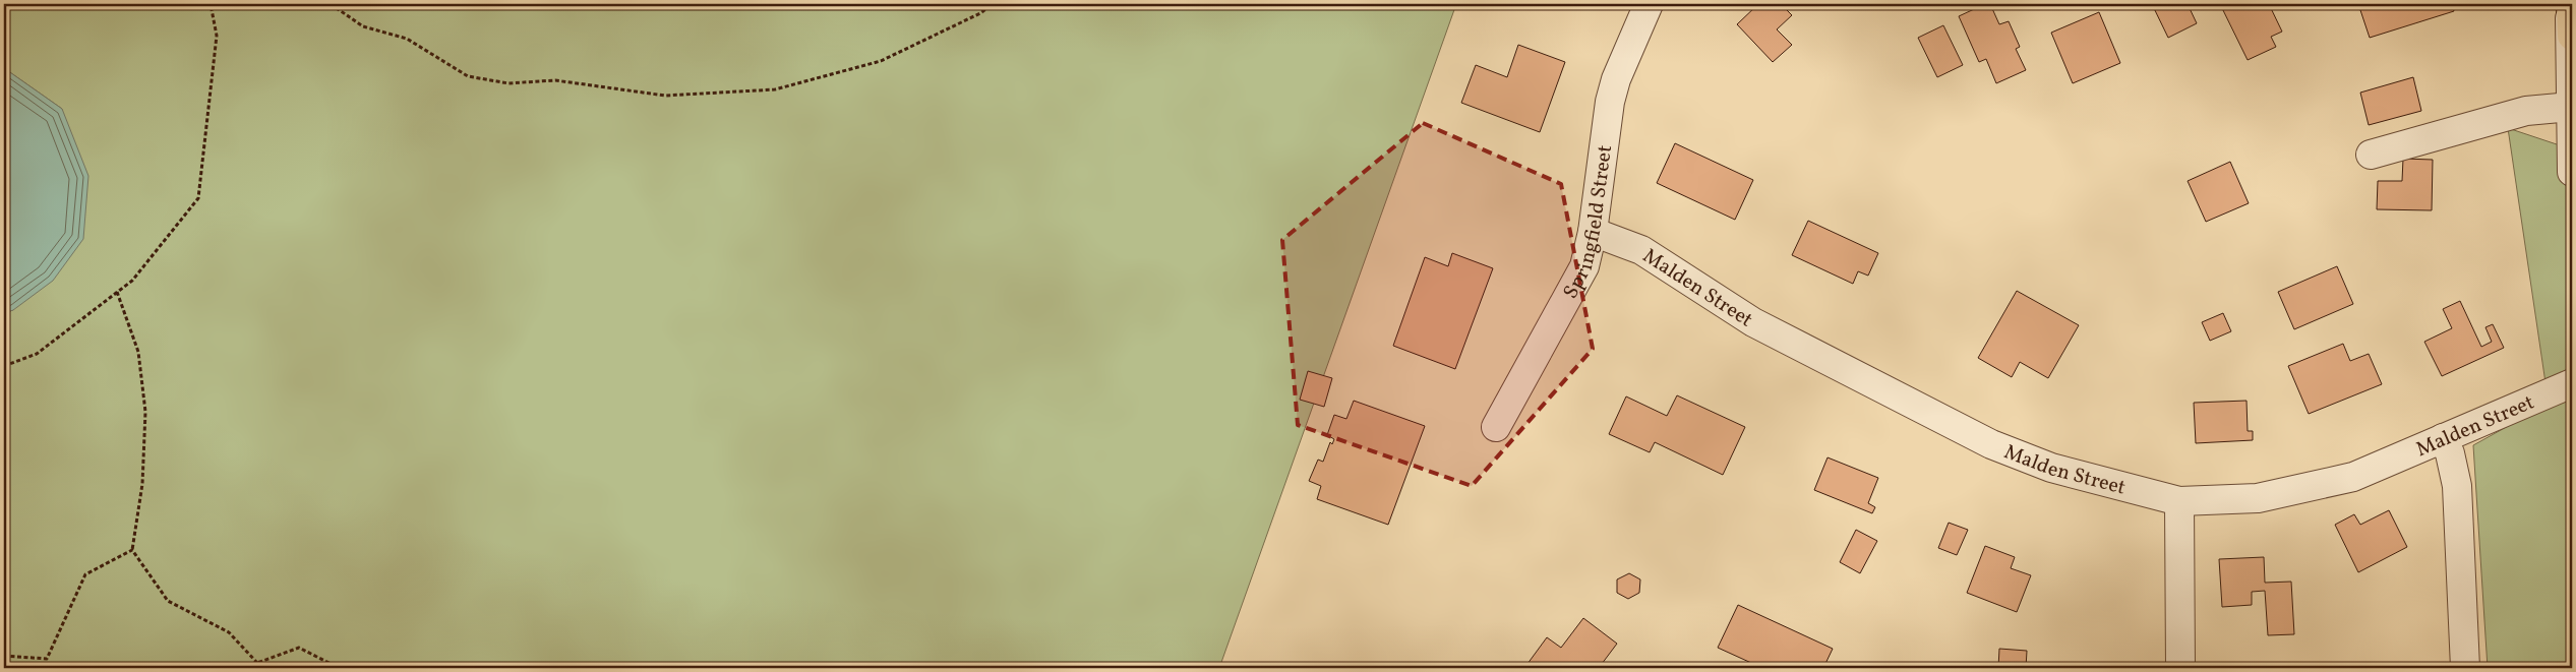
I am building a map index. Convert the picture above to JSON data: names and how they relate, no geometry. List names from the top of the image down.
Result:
{
  "streets": {
    "street": ["Springfield Street", "Malden Street"]
  },
  "crossings": [
    ["Springfield Street", "Malden Street"]
  ]
}
